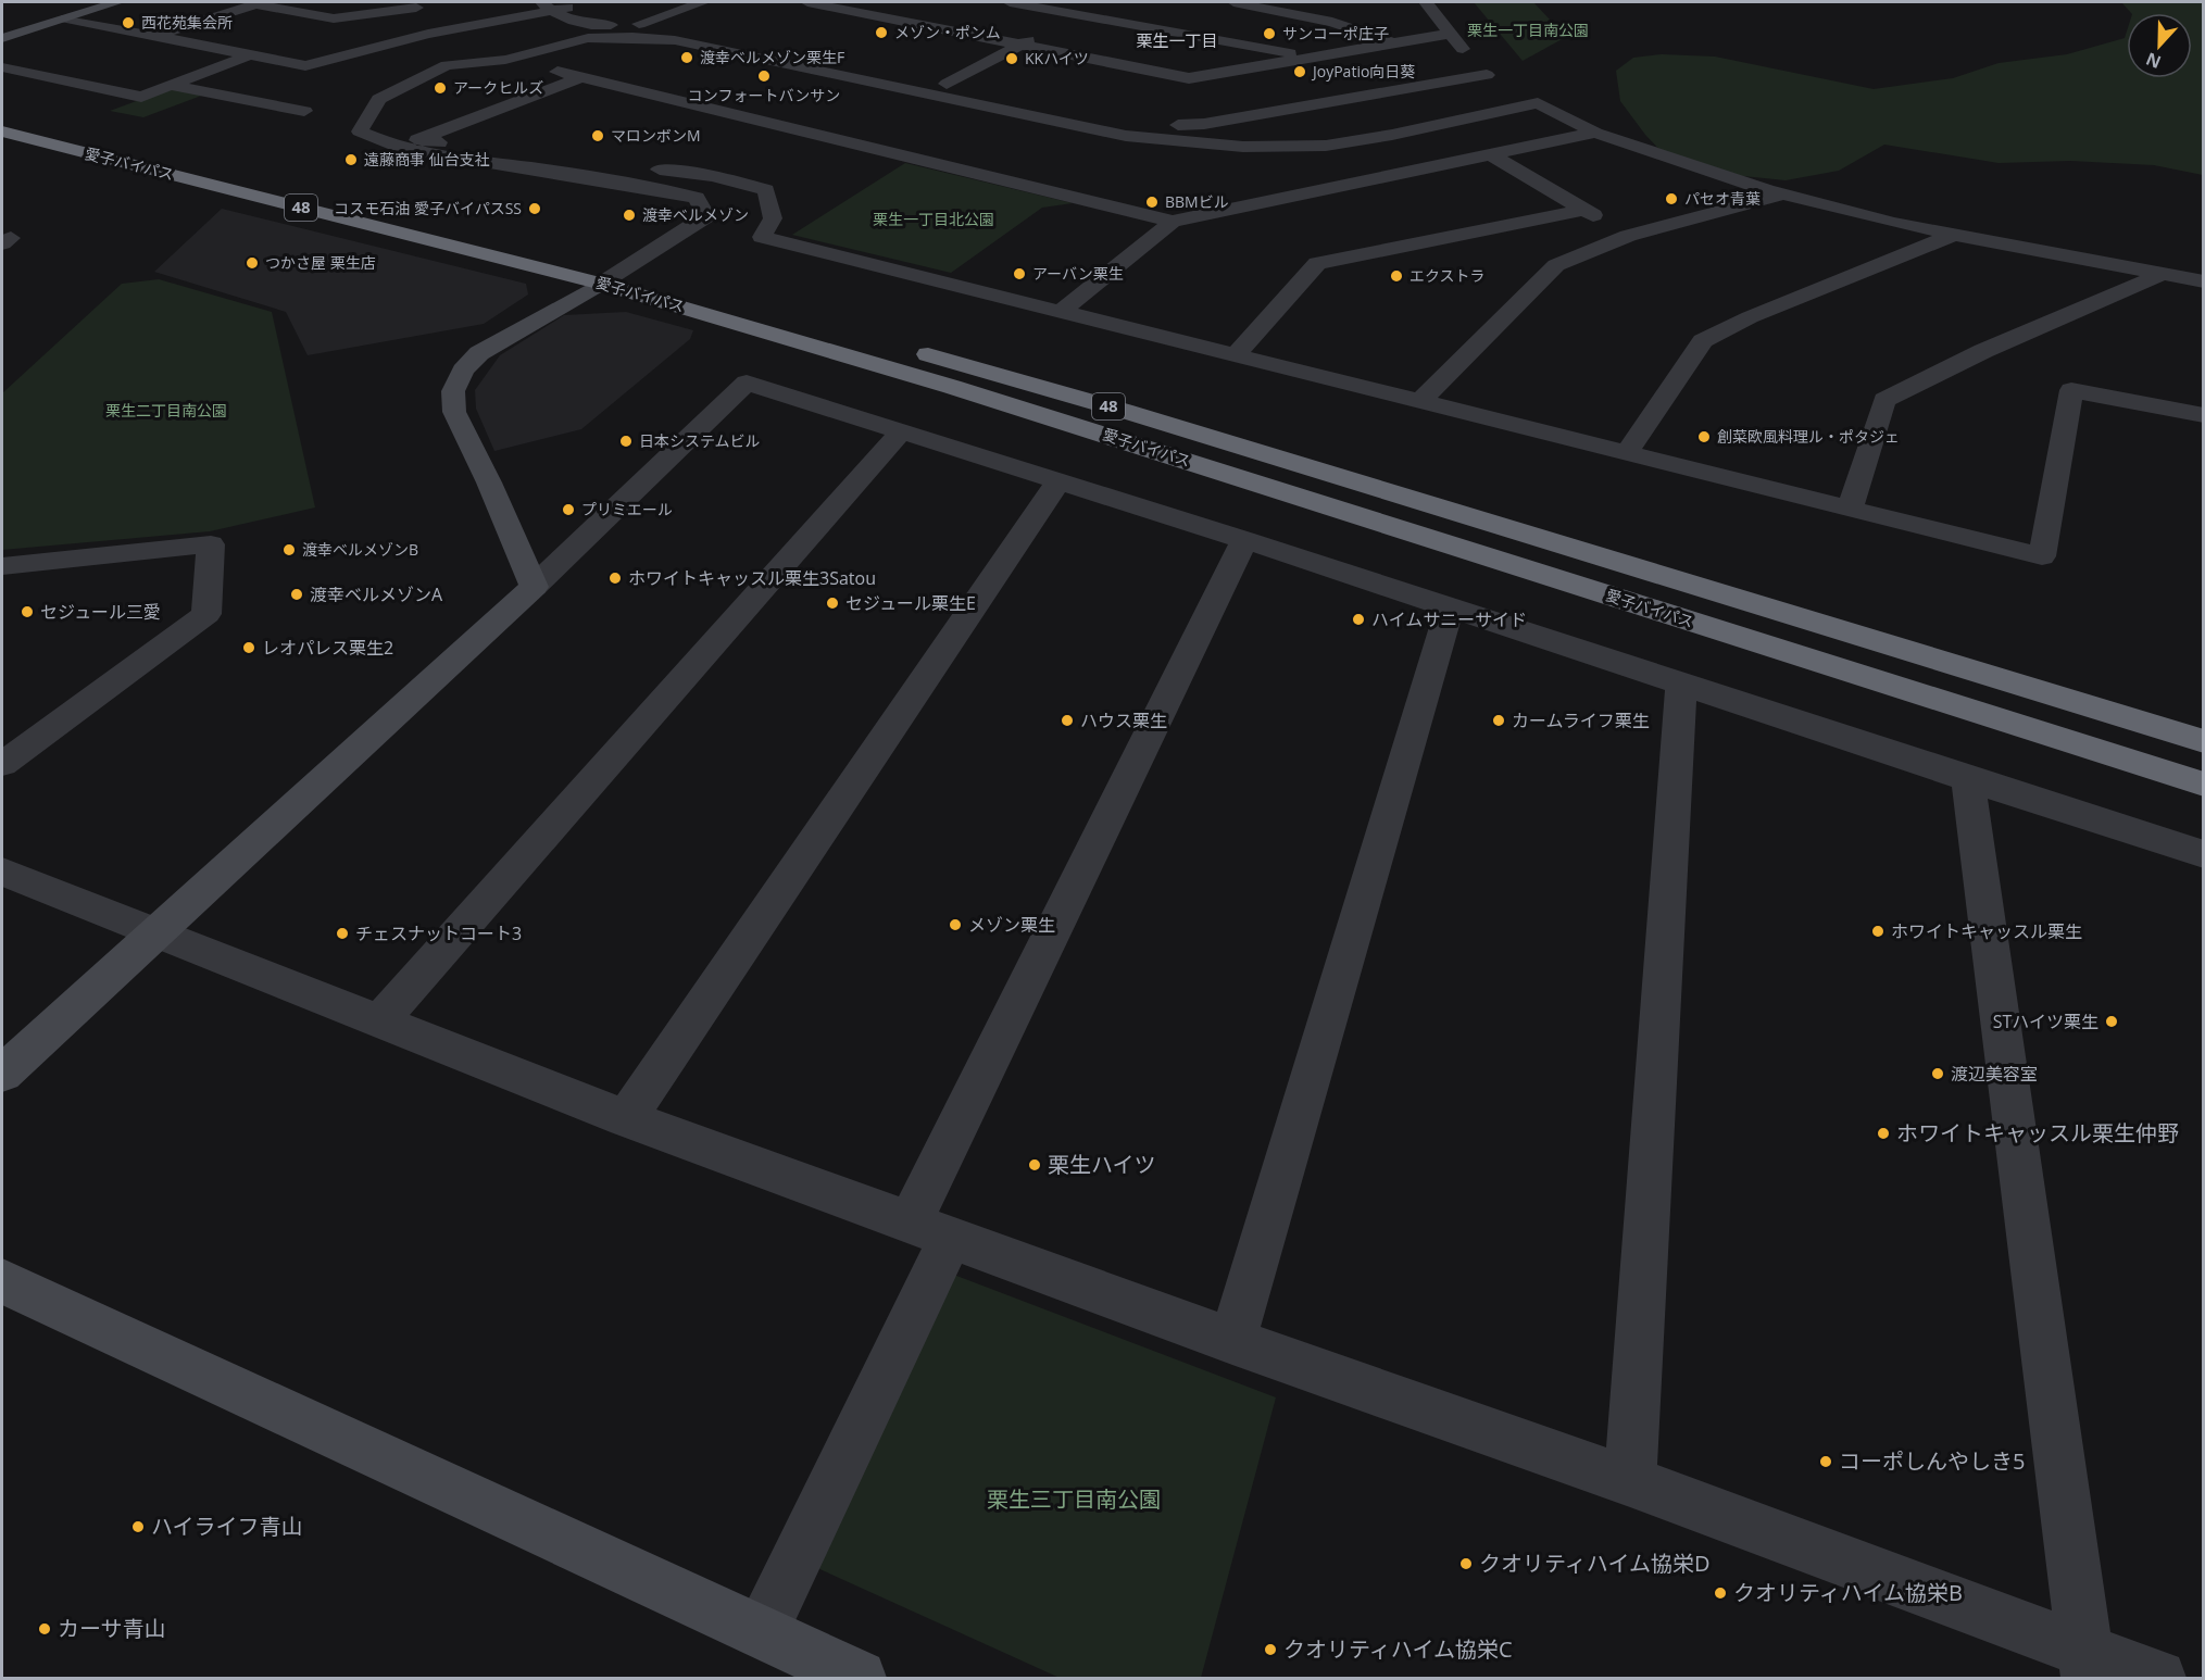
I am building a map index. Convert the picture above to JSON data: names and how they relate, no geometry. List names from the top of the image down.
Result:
{
  "streets": {
    "highway": ["愛子バイパス", "48"]
  },
  "districts": ["栗生一丁目"],
  "parks": [
    "栗生一丁目南公園",
    "栗生一丁目北公園",
    "栗生二丁目南公園",
    "栗生三丁目南公園"
  ],
  "places": [
    "西花苑集会所",
    "メゾン・ポンム",
    "サンコーポ庄子",
    "渡幸ベルメゾン栗生F",
    "KKハイツ",
    "JoyPatio向日葵",
    "コンフォートバンサン",
    "アークヒルズ",
    "マロンボンM",
    "遠藤商事 仙台支社",
    "パセオ青葉",
    "BBMビル",
    "コスモ石油 愛子バイパスSS",
    "渡幸ベルメゾン",
    "つかさ屋 栗生店",
    "アーバン栗生",
    "エクストラ",
    "創菜欧風料理ル・ポタジェ",
    "日本システムビル",
    "プリミエール",
    "渡幸ベルメゾンB",
    "ホワイトキャッスル栗生3Satou",
    "渡幸ベルメゾンA",
    "セジュール栗生E",
    "セジュール三愛",
    "ハイムサニーサイド",
    "レオパレス栗生2",
    "ハウス栗生",
    "カームライフ栗生",
    "メゾン栗生",
    "ホワイトキャッスル栗生",
    "チェスナットコート3",
    "STハイツ栗生",
    "渡辺美容室",
    "ホワイトキャッスル栗生仲野",
    "栗生ハイツ",
    "コーポしんやしき5",
    "ハイライフ青山",
    "クオリティハイム協栄D",
    "クオリティハイム協栄B",
    "カーサ青山",
    "クオリティハイム協栄C"
  ],
  "north": "bottom"
}
